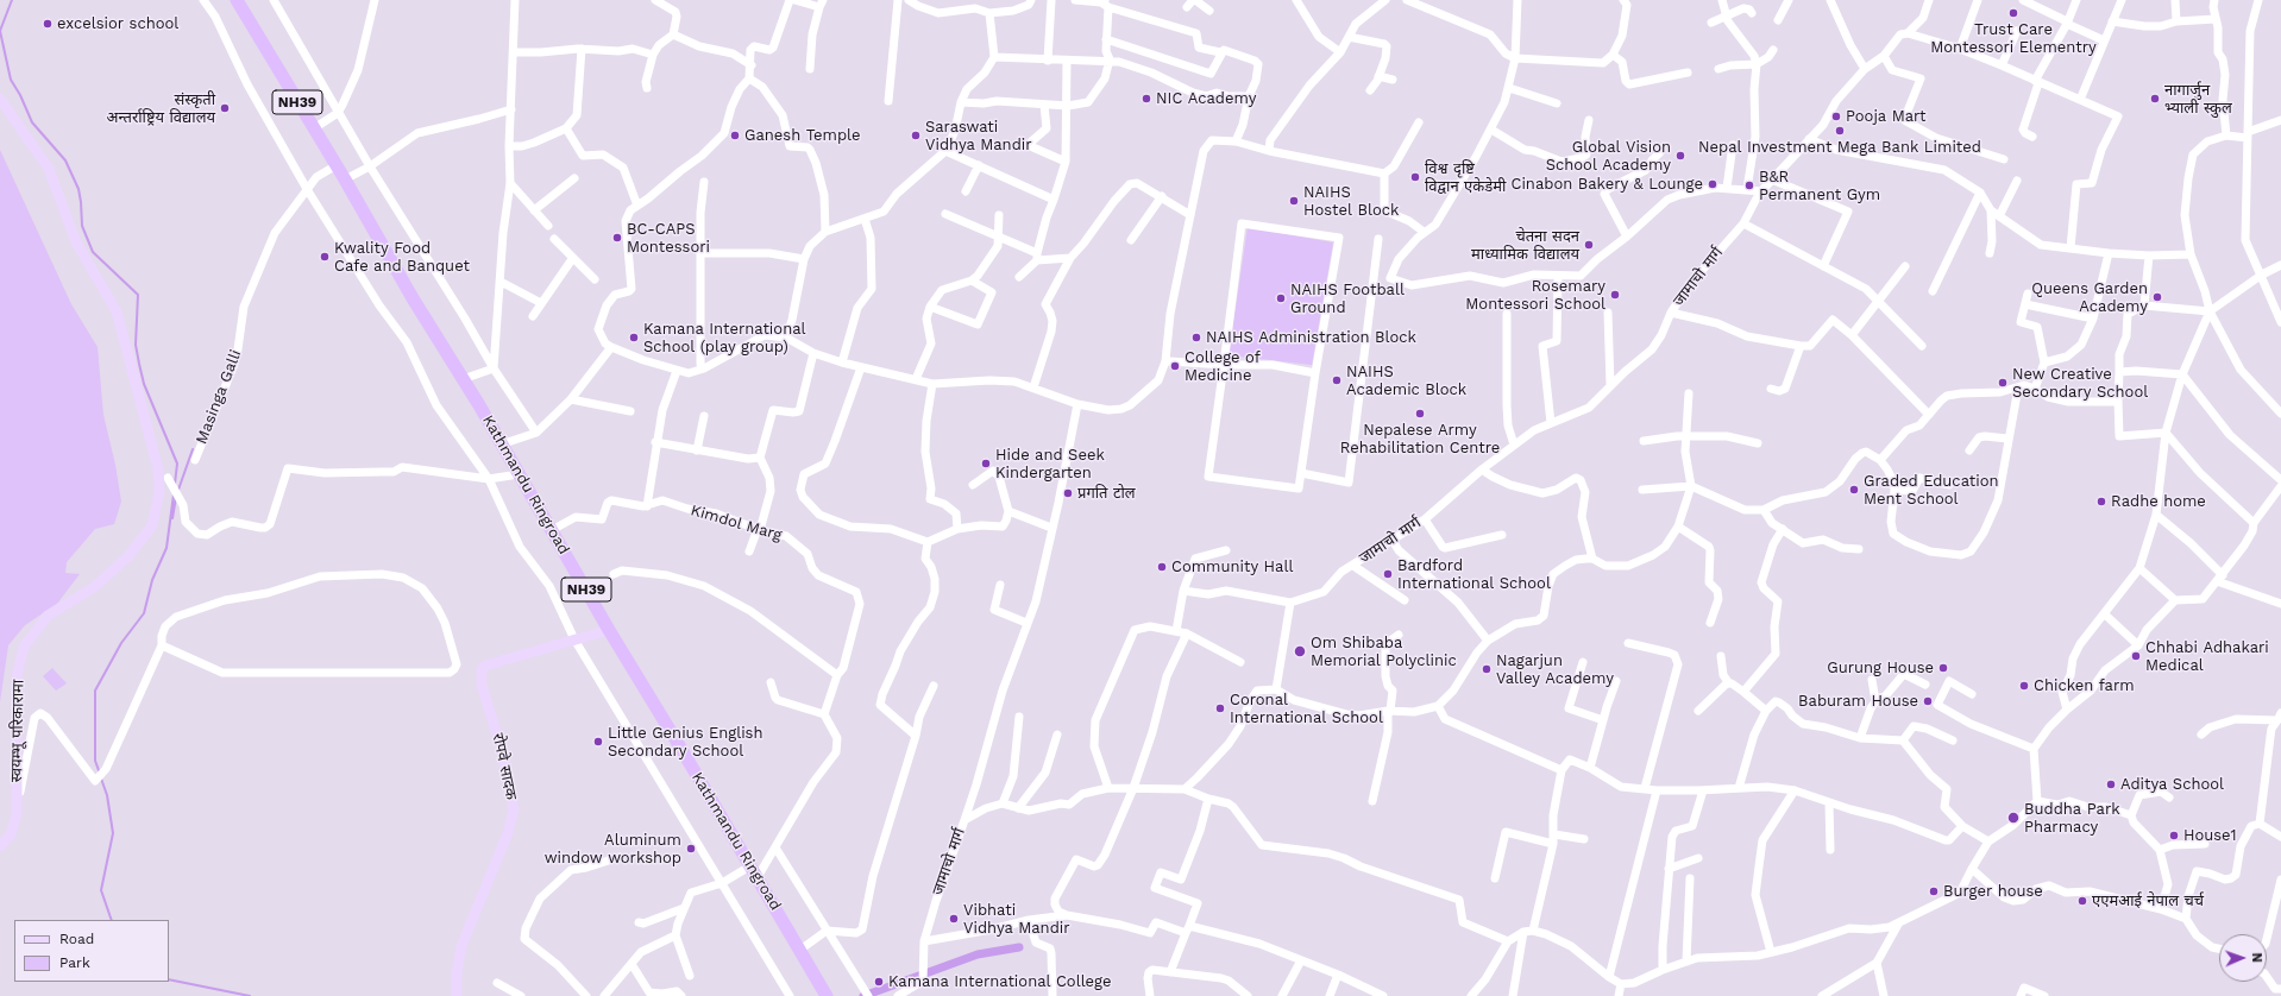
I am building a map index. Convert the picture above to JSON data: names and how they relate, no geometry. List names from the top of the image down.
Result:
{
  "streets": {
    "highway": ["NH39", "Kathmandu Ringroad"],
    "main road": ["स्वयम्भू परिकारामा", "रोपवे सादक"],
    "street": ["जामाचो मार्ग", "Masinga Galli", "Kimdol Marg"]
  },
  "crossings": [
    ["Masinga Galli", "Kathmandu Ringroad"],
    ["Kathmandu Ringroad", "Kimdol Marg"],
    ["Kathmandu Ringroad", "रोपवे सादक"]
  ],
  "places": [
    "Trust Care Montessori Elementry",
    "excelsior school",
    "NIC Academy",
    "नागार्जुन भ्याली स्कुल",
    "संस्कृती अन्तर्राष्ट्रिय विद्यालय",
    "Pooja Mart",
    "Nepal Investment Mega Bank Limited",
    "Ganesh Temple",
    "Saraswati Vidhya Mandir",
    "Global Vision School Academy",
    "विश्व दृष्टि विद्वान एकेडेमी",
    "Cinabon Bakery & Lounge",
    "B&R Permanent Gym",
    "NAIHS Hostel Block",
    "BC-CAPS Montessori",
    "चेतना सदन माध्यामिक विद्यालय",
    "Kwality Food Cafe and Banquet",
    "Rosemary Montessori School",
    "Queens Garden Academy",
    "NAIHS Football Ground",
    "Kamana International School (play group)",
    "NAIHS Administration Block",
    "College of Medicine",
    "NAIHS Academic Block",
    "New Creative Secondary School",
    "Nepalese Army Rehabilitation Centre",
    "Hide and Seek Kindergarten",
    "Graded Education Ment School",
    "प्रगति टोल",
    "Radhe home",
    "Community Hall",
    "Bardford International School",
    "Om Shibaba Memorial Polyclinic",
    "Chhabi Adhakari Medical",
    "Gurung House",
    "Nagarjun Valley Academy",
    "Chicken farm",
    "Baburam House",
    "Coronal International School",
    "Little Genius English Secondary School",
    "Aditya School",
    "Buddha Park Pharmacy",
    "House1",
    "Aluminum window workshop",
    "Burger house",
    "एएमआई नेपाल चर्च",
    "Vibhati Vidhya Mandir",
    "Kamana International College"
  ],
  "legend": ["Road", "Park"],
  "north": "right"
}
